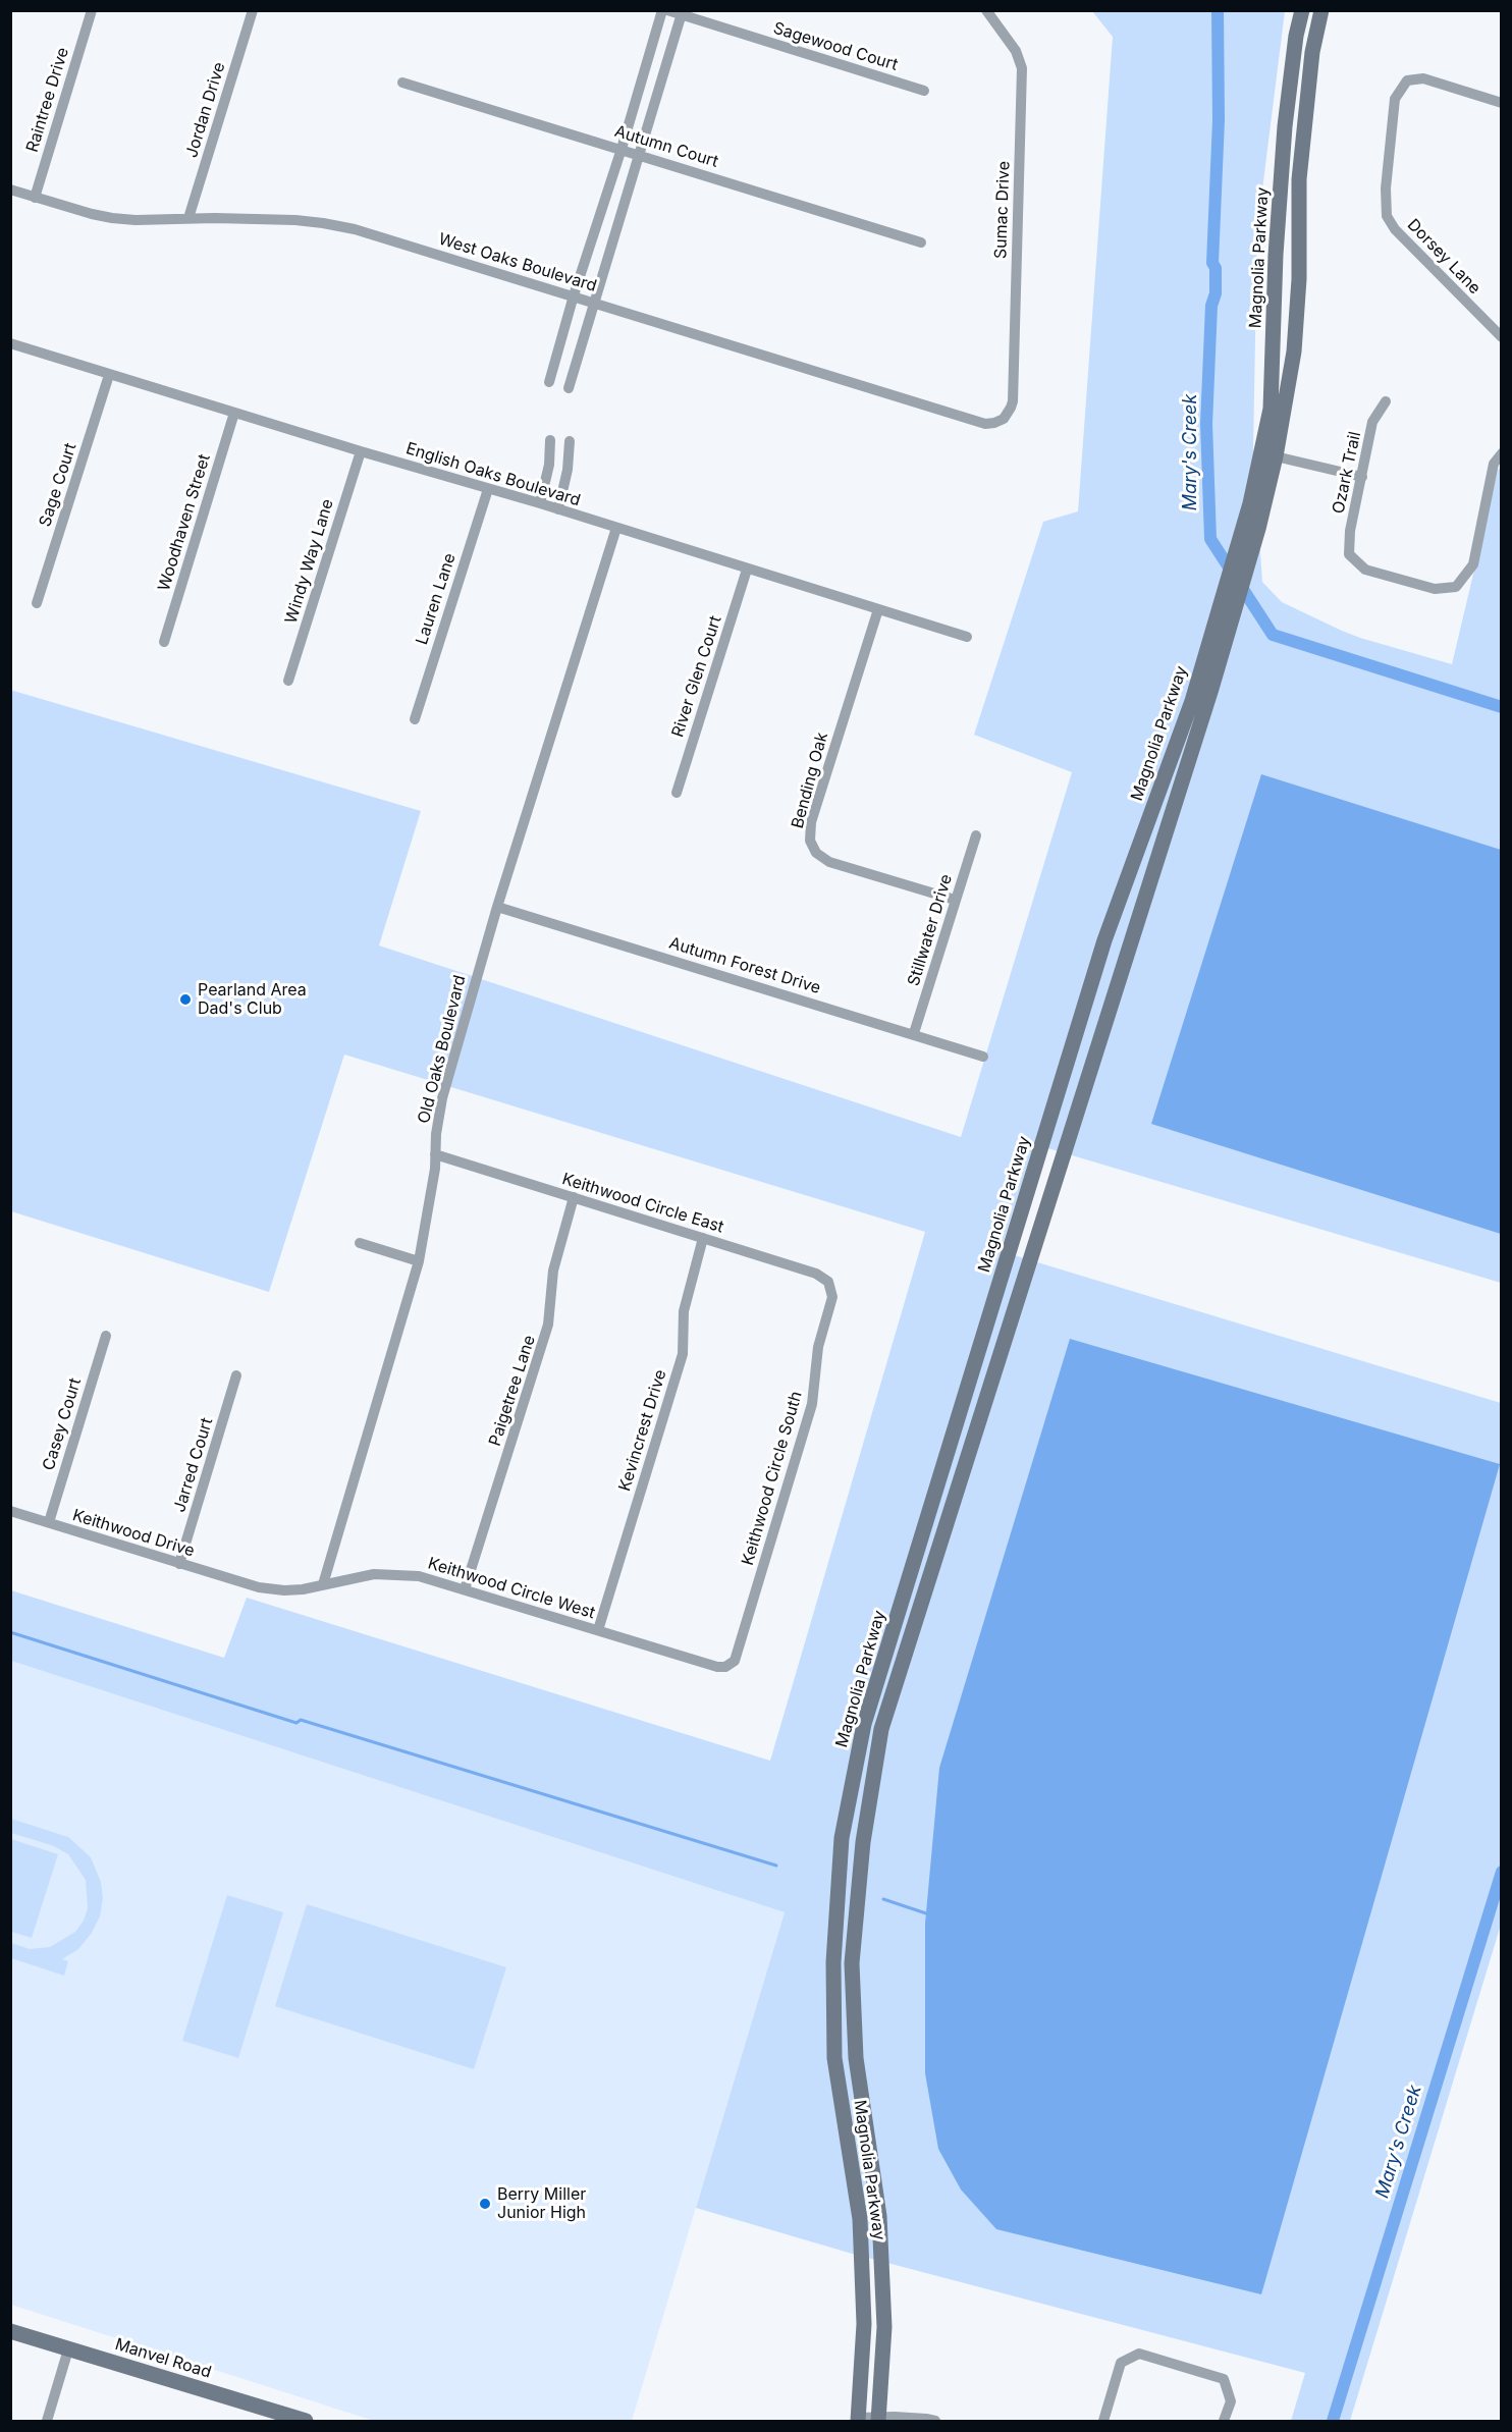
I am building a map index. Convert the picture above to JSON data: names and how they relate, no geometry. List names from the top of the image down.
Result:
{
  "streets": {
    "street": [
      "Sagewood Court",
      "Raintree Drive",
      "Jordan Drive",
      "Autumn Court",
      "Sumac Drive",
      "Dorsey Lane",
      "Magnolia Parkway",
      "West Oaks Boulevard",
      "Ozark Trail",
      "English Oaks Boulevard",
      "Sage Court",
      "Woodhaven Street",
      "Windy Way Lane",
      "Lauren Lane",
      "River Glen Court",
      "Bending Oak",
      "Stillwater Drive",
      "Autumn Forest Drive",
      "Old Oaks Boulevard",
      "Keithwood Circle East",
      "Paigetree Lane",
      "Casey Court",
      "Kevincrest Drive",
      "Jarred Court",
      "Keithwood Circle South",
      "Keithwood Drive",
      "Keithwood Circle West",
      "Manvel Road"
    ]
  },
  "crossings": [
    ["Raintree Drive", "West Oaks Boulevard"],
    ["Jordan Drive", "West Oaks Boulevard"],
    ["Sumac Drive", "West Oaks Boulevard"],
    ["English Oaks Boulevard", "Sage Court"],
    ["English Oaks Boulevard", "Woodhaven Street"],
    ["English Oaks Boulevard", "Windy Way Lane"],
    ["English Oaks Boulevard", "Lauren Lane"],
    ["English Oaks Boulevard", "River Glen Court"],
    ["English Oaks Boulevard", "Bending Oak"],
    ["English Oaks Boulevard", "Old Oaks Boulevard"],
    ["Bending Oak", "Stillwater Drive"],
    ["Stillwater Drive", "Autumn Forest Drive"],
    ["Autumn Forest Drive", "Old Oaks Boulevard"],
    ["Old Oaks Boulevard", "Keithwood Circle East"],
    ["Old Oaks Boulevard", "Keithwood Circle West"],
    ["Keithwood Circle East", "Paigetree Lane"],
    ["Keithwood Circle East", "Kevincrest Drive"],
    ["Keithwood Circle East", "Keithwood Circle South"],
    ["Paigetree Lane", "Keithwood Circle West"],
    ["Casey Court", "Keithwood Drive"],
    ["Kevincrest Drive", "Keithwood Circle West"],
    ["Jarred Court", "Keithwood Drive"],
    ["Keithwood Circle South", "Keithwood Circle West"],
    ["Keithwood Drive", "Keithwood Circle West"]
  ],
  "water": ["Mary's Creek"],
  "places": ["Pearland Area Dad's Club", "Berry Miller Junior High"]
}
